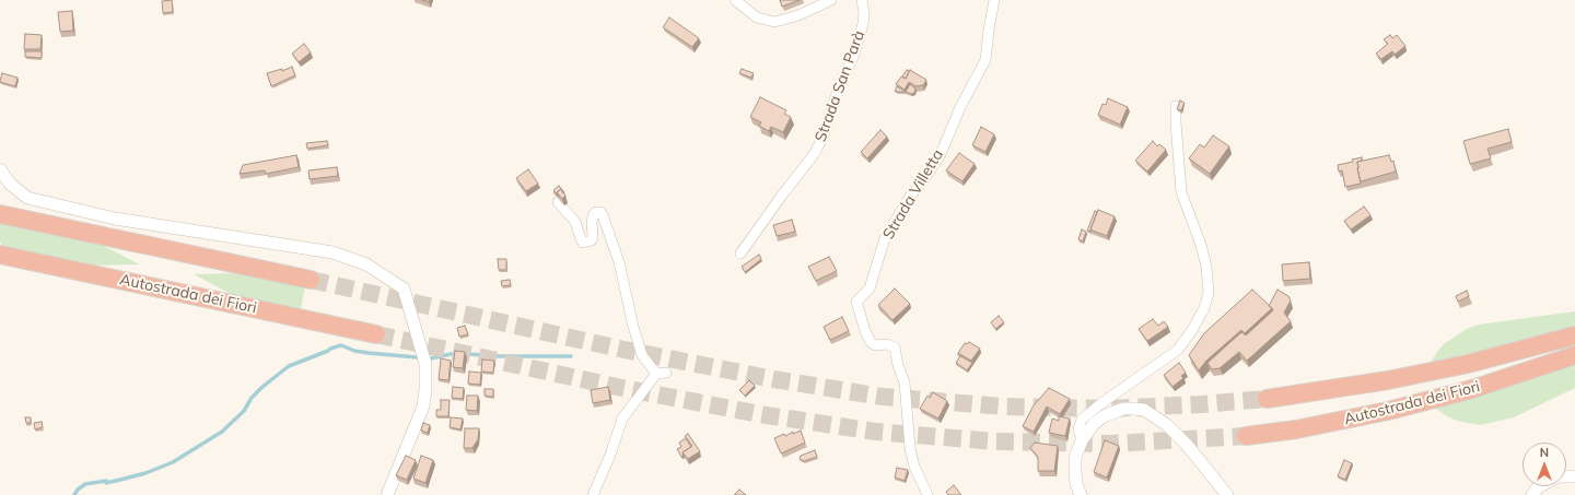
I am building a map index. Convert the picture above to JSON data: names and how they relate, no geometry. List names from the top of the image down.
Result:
{
  "streets": {
    "highway": ["Autostrada dei Fiori"],
    "street": ["Strada San Parà", "Strada Villetta"]
  },
  "north": "top"
}
